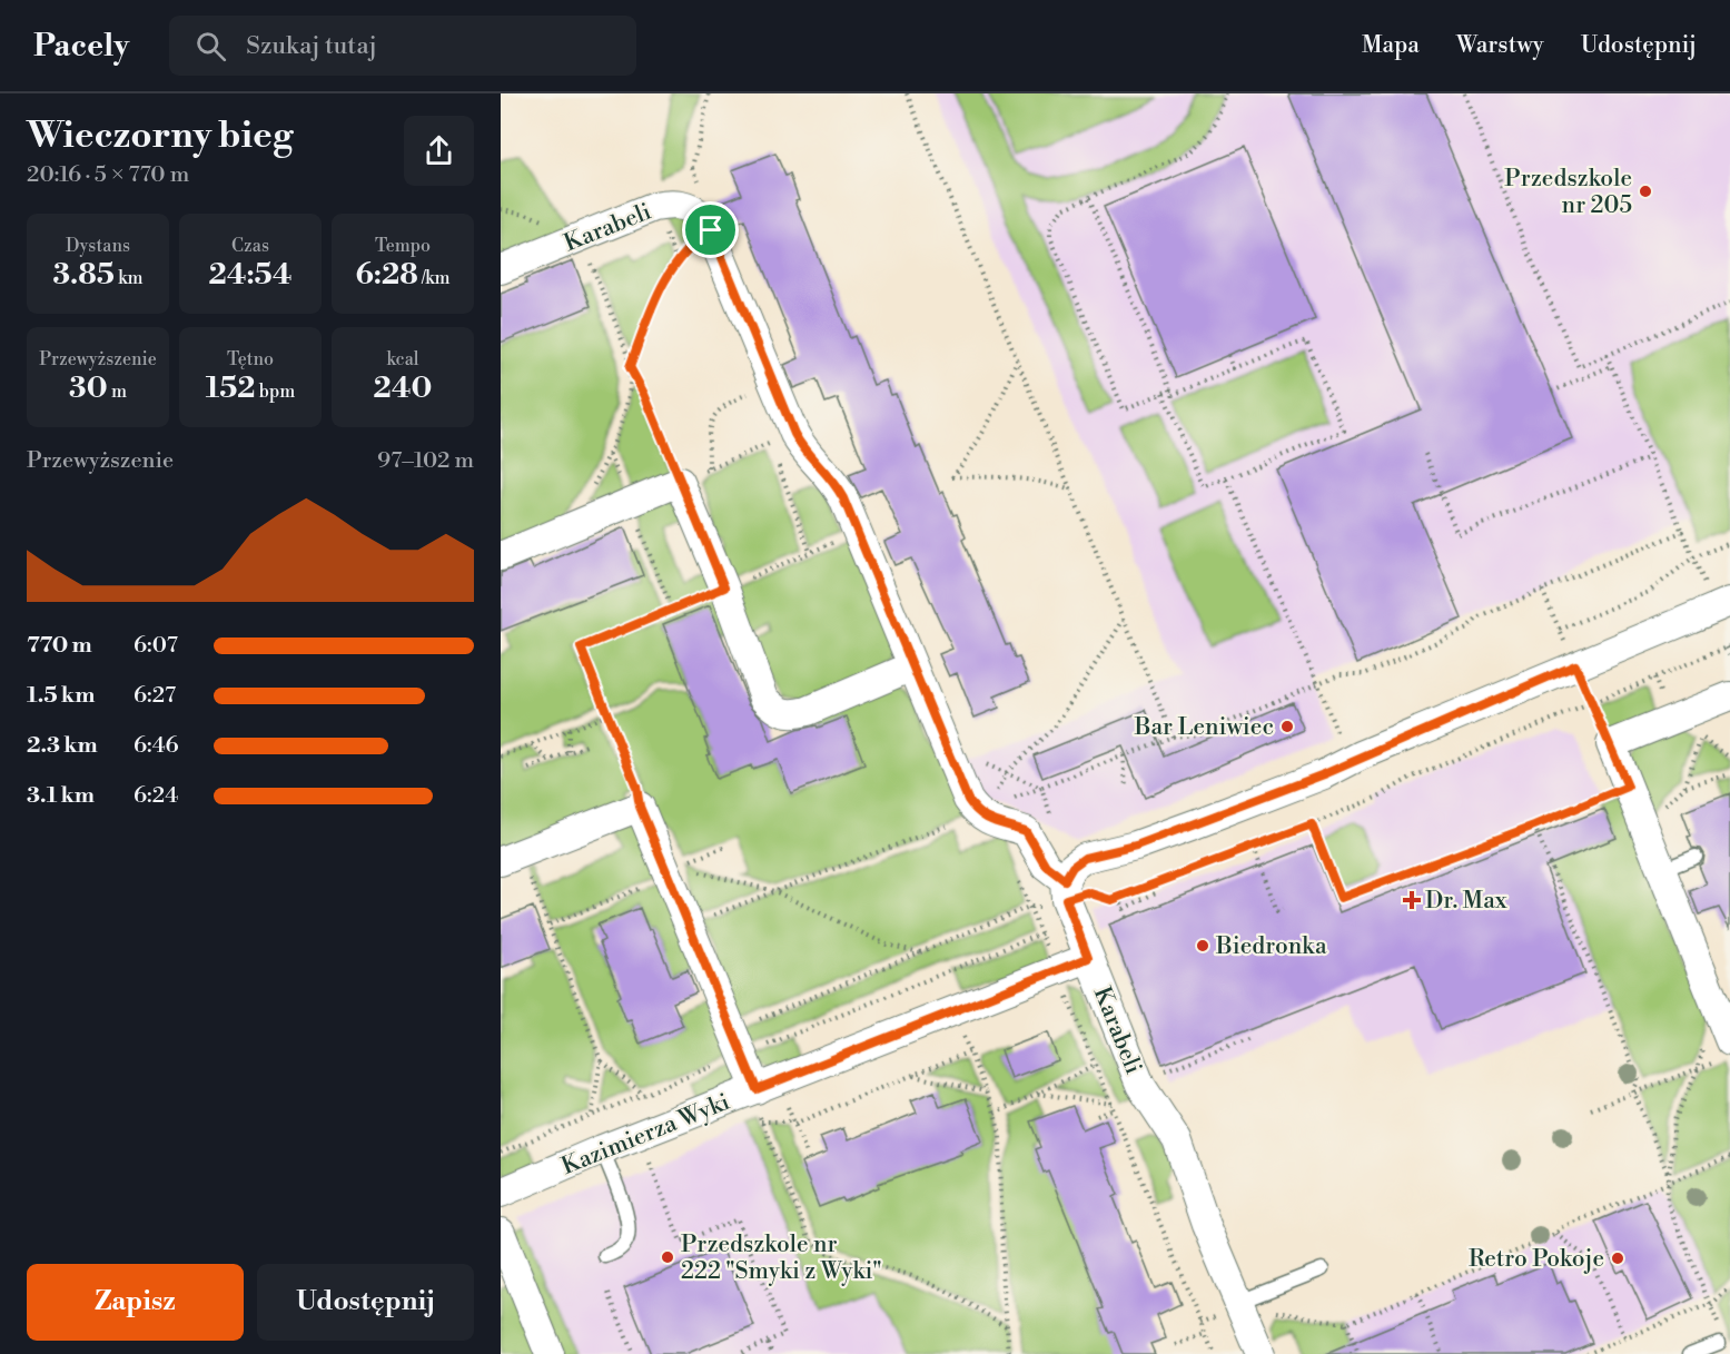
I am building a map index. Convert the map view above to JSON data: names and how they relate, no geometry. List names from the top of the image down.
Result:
{
  "streets": {
    "street": ["Karabeli", "Kazimierza Wyki"]
  },
  "crossings": [
    ["Karabeli", "Kazimierza Wyki"]
  ],
  "places": {
    "other": [
      "Przedszkole nr 205",
      "Bar Leniwiec",
      "Biedronka",
      "Przedszkole nr 222 \"Smyki z Wyki\"",
      "Retro Pokoje"
    ],
    "health": ["Dr. Max"]
  },
  "page": {
    "header": "Pacely",
    "search": "Szukaj tutaj",
    "nav": ["Mapa", "Warstwy", "Udostępnij"],
    "heading": ["Wieczorny bieg", "20:16 · 5 × 770 m"],
    "stats": [
      ["Dystans", "3.85 km"],
      ["Czas", "24:54"],
      ["Tempo", "6:28 /km"],
      ["Przewyższenie", "30 m"],
      ["Tętno", "152 bpm"],
      ["kcal", "240"]
    ],
    "chart": ["Przewyższenie", "97–102 m"],
    "list": [
      {
        "name": "770 m",
        "note": "6:07"
      },
      {
        "name": "1.5 km",
        "note": "6:27"
      },
      {
        "name": "2.3 km",
        "note": "6:46"
      },
      {
        "name": "3.1 km",
        "note": "6:24"
      }
    ],
    "buttons": ["Zapisz", "Udostępnij"]
  }
}
